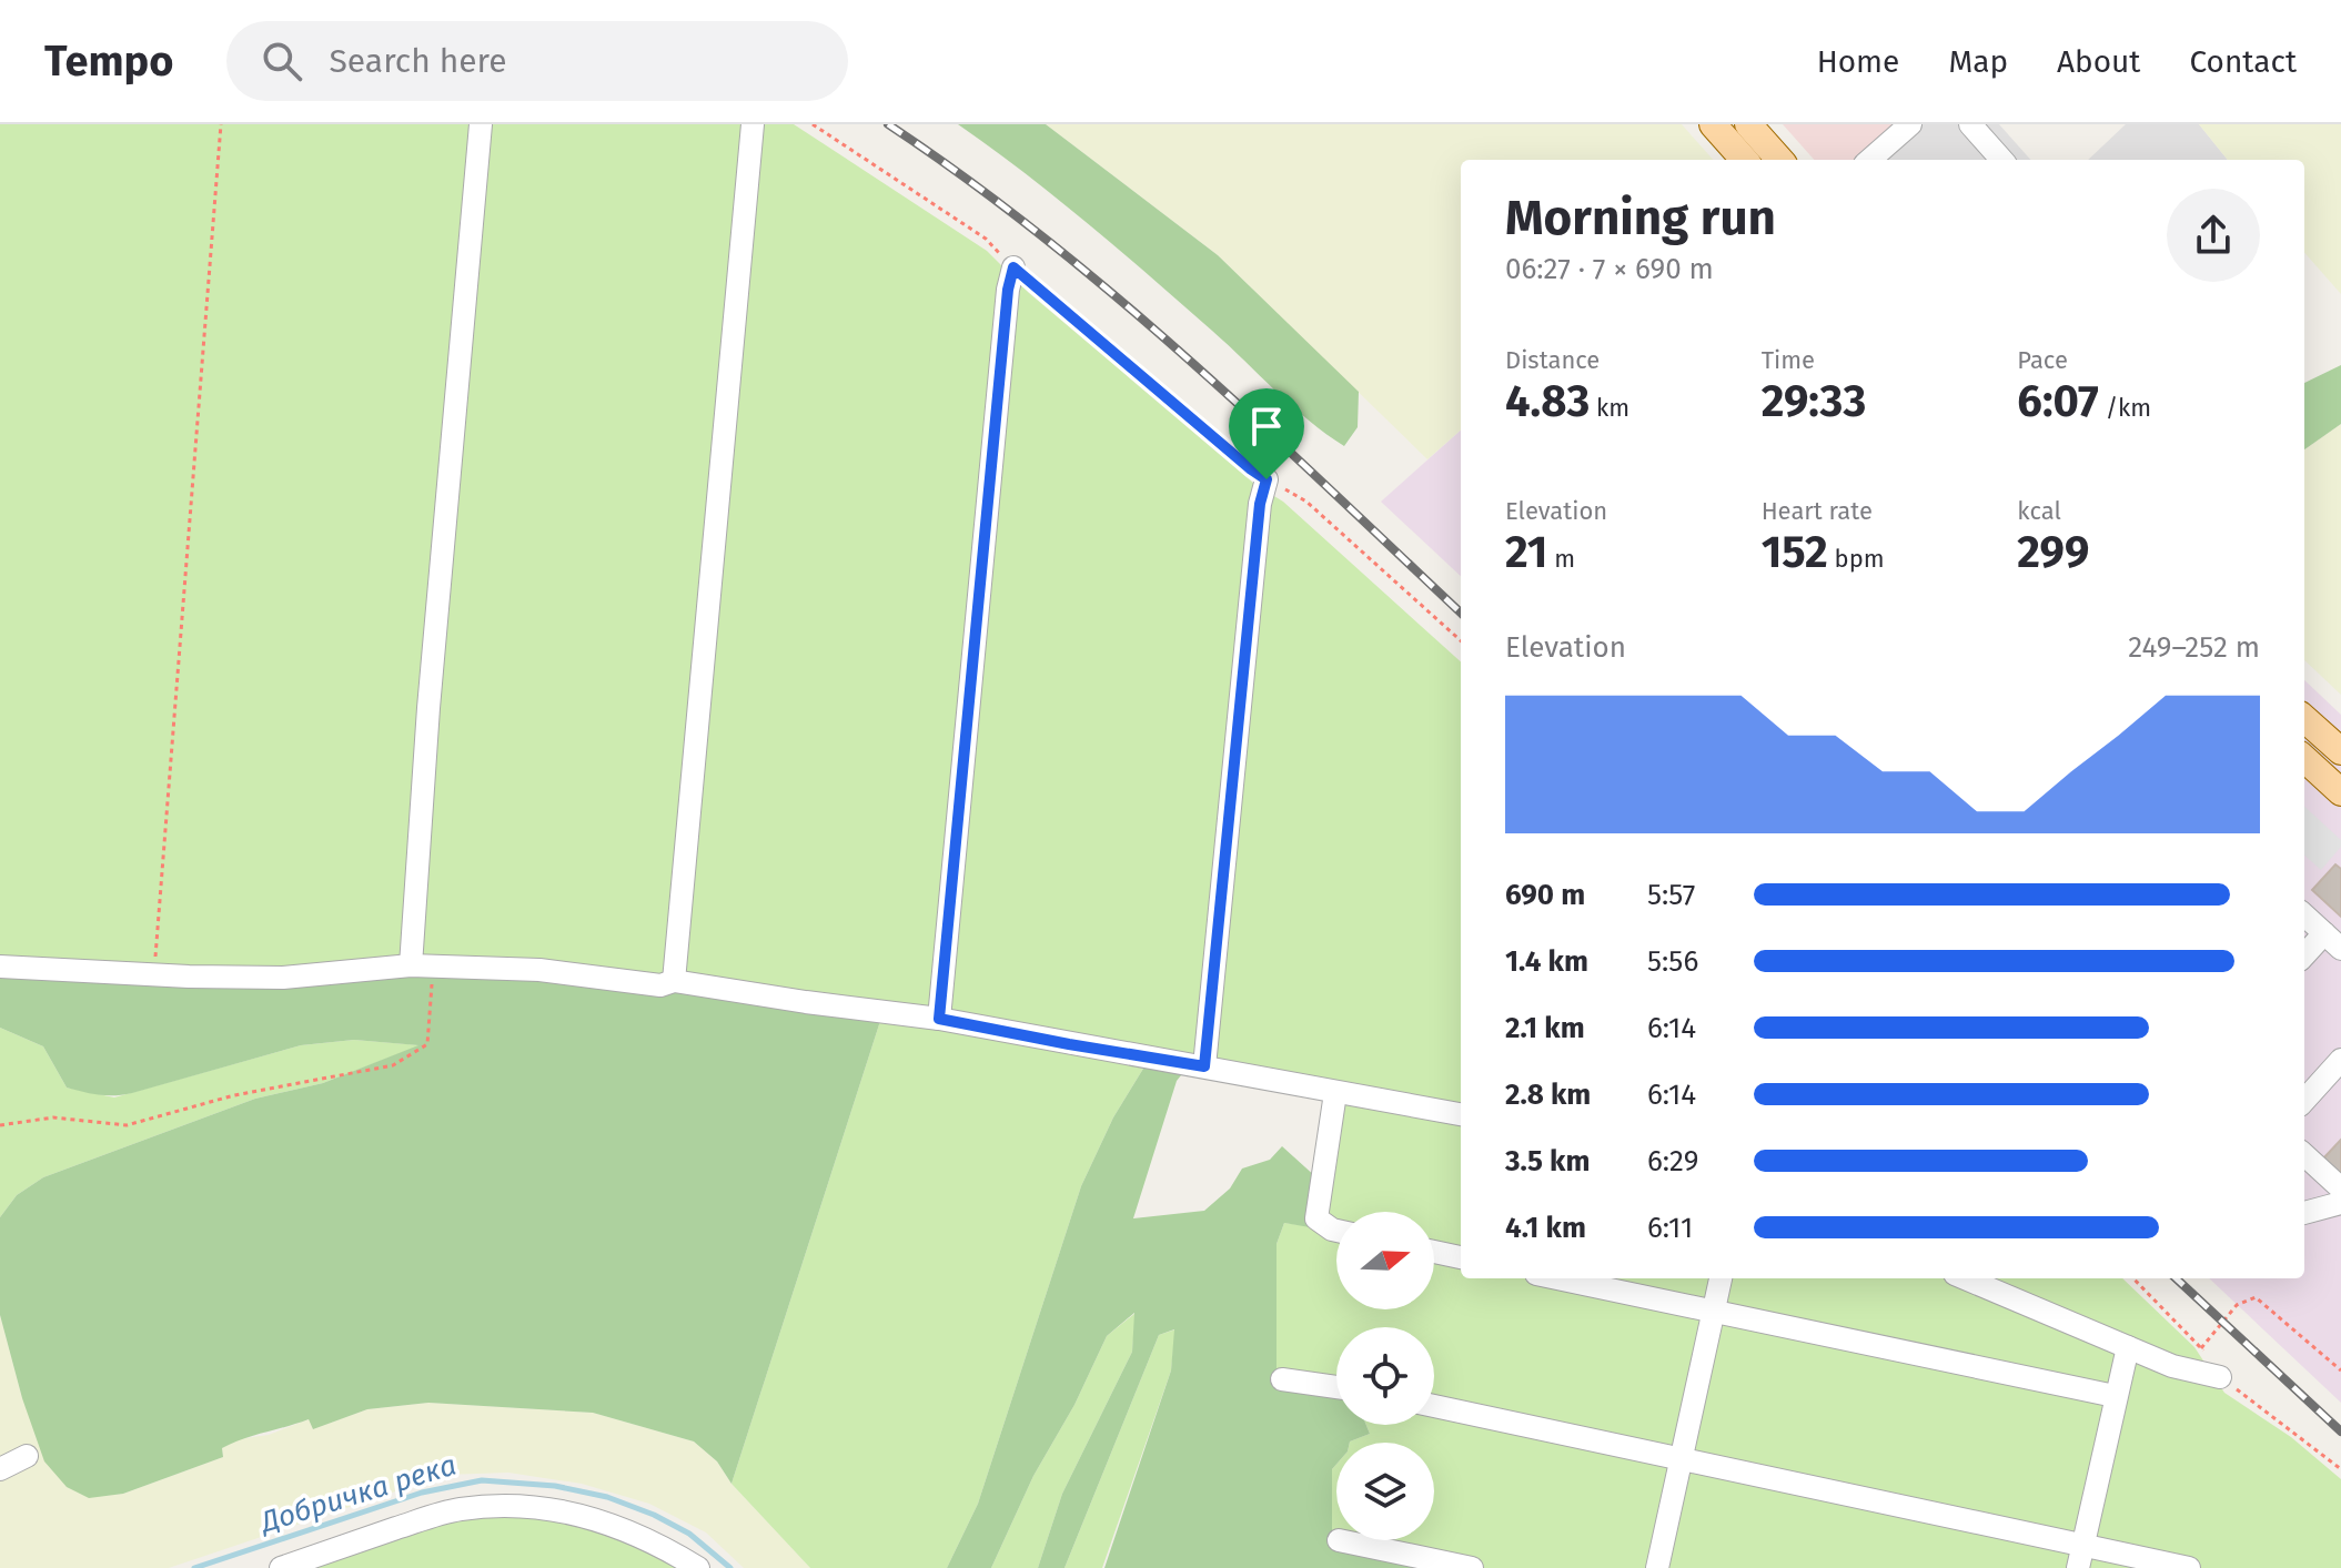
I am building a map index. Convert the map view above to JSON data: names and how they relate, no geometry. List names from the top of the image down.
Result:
{
  "water": ["Добричка река"],
  "north": "right",
  "page": {
    "header": "Tempo",
    "search": "Search here",
    "nav": [
      "Home",
      "Map",
      "About",
      "Contact"
    ],
    "heading": ["Morning run", "06:27 · 7 × 690 m"],
    "stats": [
      ["Distance", "4.83 km"],
      ["Time", "29:33"],
      ["Pace", "6:07 /km"],
      ["Elevation", "21 m"],
      ["Heart rate", "152 bpm"],
      ["kcal", "299"]
    ],
    "chart": ["Elevation", "249–252 m"],
    "list": [
      {
        "name": "690 m",
        "note": "5:57"
      },
      {
        "name": "1.4 km",
        "note": "5:56"
      },
      {
        "name": "2.1 km",
        "note": "6:14"
      },
      {
        "name": "2.8 km",
        "note": "6:14"
      },
      {
        "name": "3.5 km",
        "note": "6:29"
      },
      {
        "name": "4.1 km",
        "note": "6:11"
      }
    ]
  }
}
